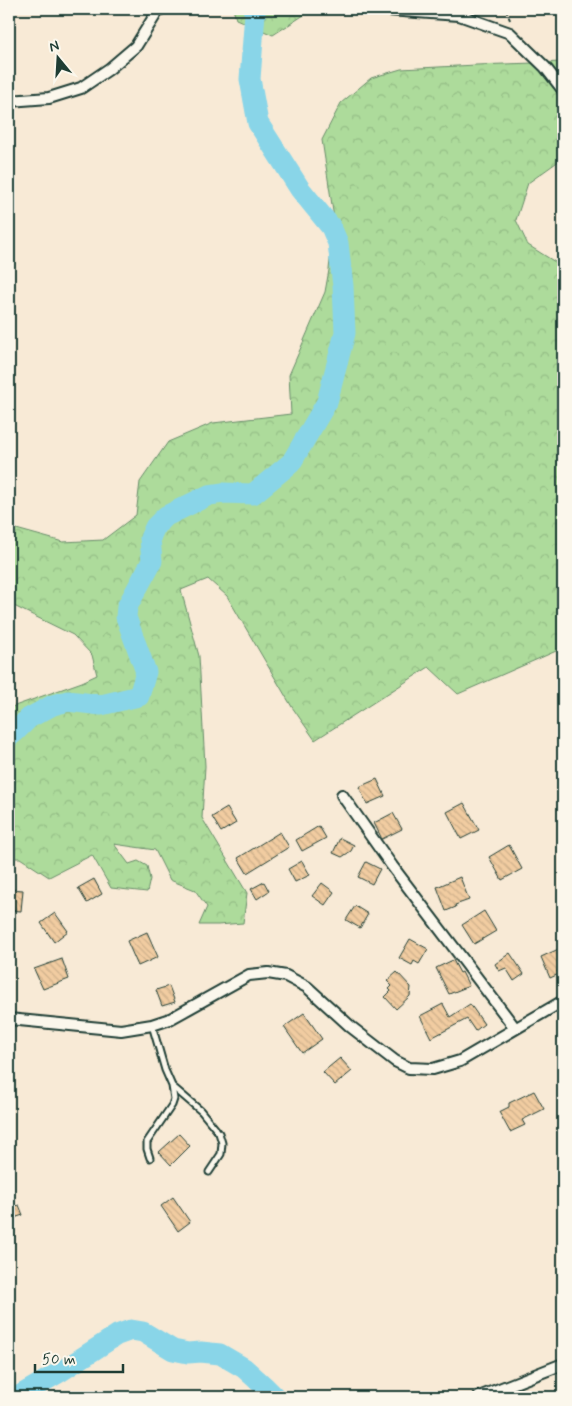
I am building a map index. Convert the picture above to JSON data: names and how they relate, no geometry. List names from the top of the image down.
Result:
{
  "scale_bar": "50 m",
  "north": "top"
}
